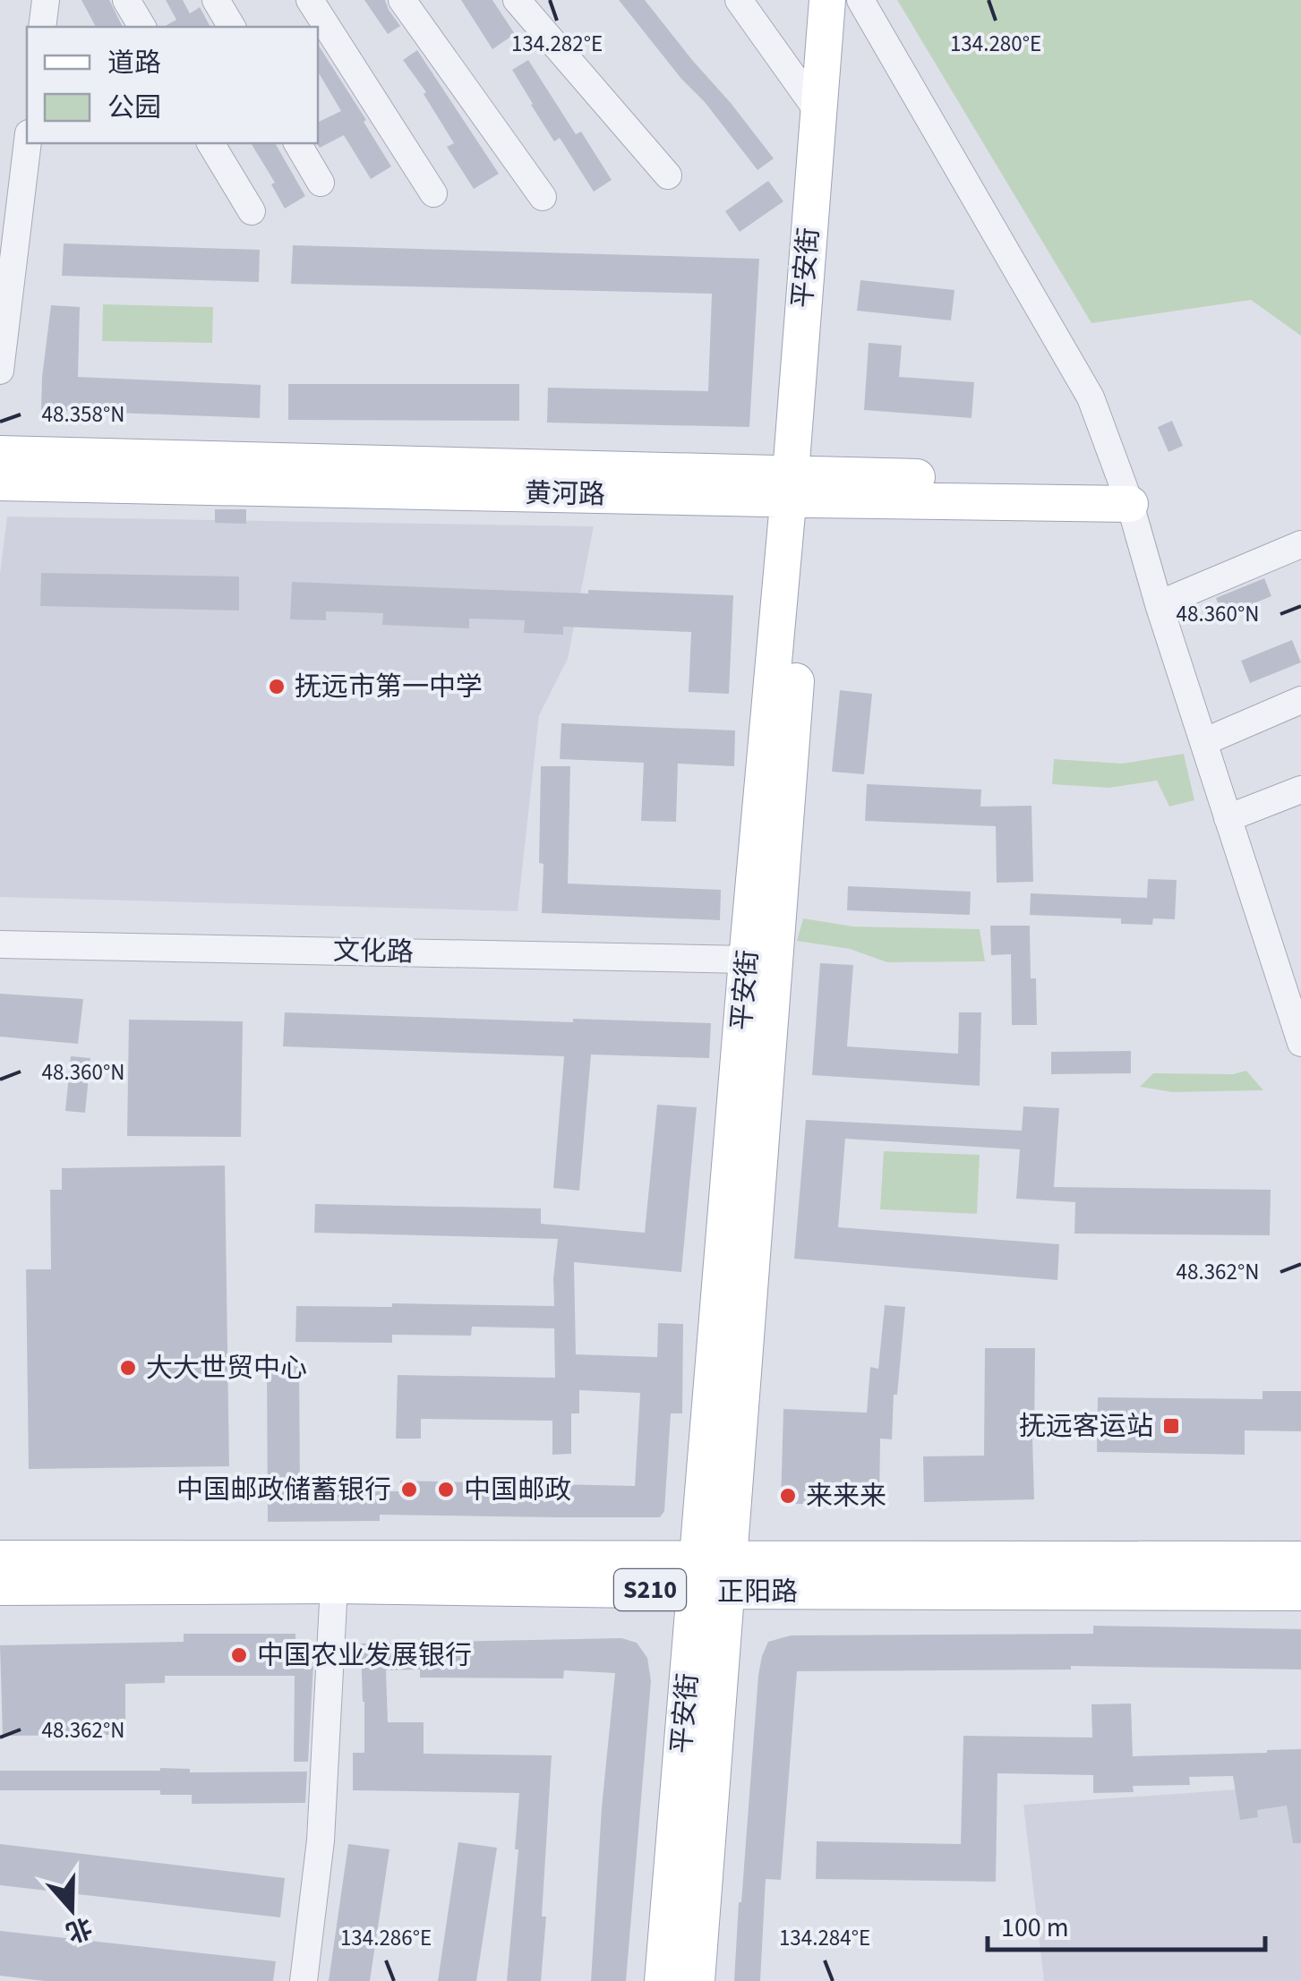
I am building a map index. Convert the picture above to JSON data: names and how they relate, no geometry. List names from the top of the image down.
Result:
{
  "streets": {
    "main road": [
      "平安街",
      "黄河路",
      "S210",
      "正阳路"
    ],
    "street": ["文化路"]
  },
  "crossings": [
    ["平安街", "黄河路"],
    ["平安街", "文化路"],
    ["平安街", "正阳路"]
  ],
  "places": {
    "other": [
      "抚远市第一中学",
      "大大世贸中心",
      "中国邮政储蓄银行",
      "中国邮政",
      "来来来",
      "中国农业发展银行"
    ],
    "transit": ["抚远客运站"]
  },
  "legend": ["道路", "公园"],
  "scale_bar": "100 m",
  "north": "bottom",
  "coordinates": [
    "134.282°E",
    "134.280°E",
    "48.358°N",
    "48.360°N",
    "48.362°N",
    "134.286°E",
    "134.284°E"
  ]
}
